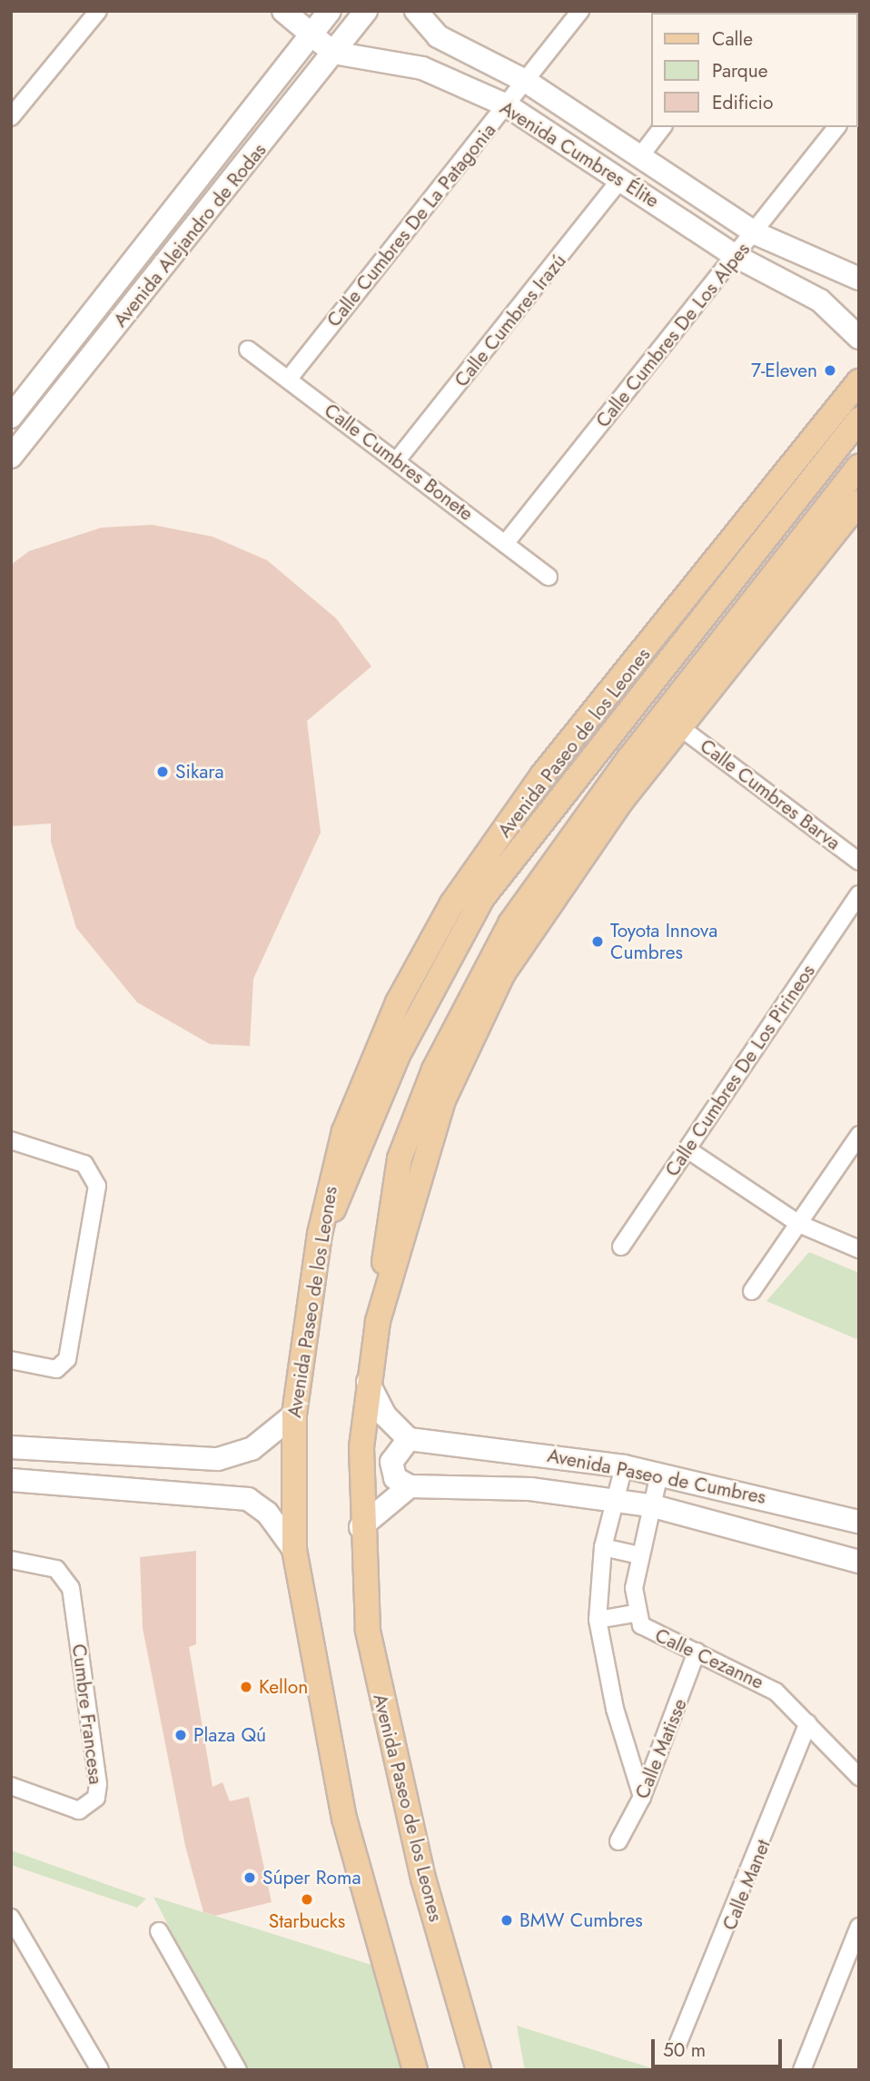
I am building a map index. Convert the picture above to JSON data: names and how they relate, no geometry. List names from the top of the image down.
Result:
{
  "streets": {
    "main road": ["Avenida Paseo de los Leones"],
    "street": [
      "Avenida Cumbres Élite",
      "Calle Cumbres De La Patagonia",
      "Avenida Alejandro de Rodas",
      "Calle Cumbres Irazú",
      "Calle Cumbres De Los Alpes",
      "Calle Cumbres Bonete",
      "Calle Cumbres Barva",
      "Calle Cumbres De Los Pirineos",
      "Avenida Paseo de Cumbres",
      "Calle Cezanne",
      "Cumbre Francesa",
      "Calle Matisse",
      "Calle Manet"
    ]
  },
  "crossings": [
    ["Avenida Cumbres Élite", "Calle Cumbres De La Patagonia"],
    ["Avenida Cumbres Élite", "Avenida Alejandro de Rodas"],
    ["Avenida Cumbres Élite", "Calle Cumbres Irazú"],
    ["Avenida Cumbres Élite", "Calle Cumbres De Los Alpes"],
    ["Calle Cumbres De La Patagonia", "Calle Cumbres Bonete"],
    ["Calle Cumbres Irazú", "Calle Cumbres Bonete"],
    ["Calle Cumbres De Los Alpes", "Calle Cumbres Bonete"],
    ["Avenida Paseo de los Leones", "Calle Cumbres Barva"],
    ["Avenida Paseo de Cumbres", "Calle Cezanne"],
    ["Calle Cezanne", "Calle Matisse"],
    ["Calle Cezanne", "Calle Manet"]
  ],
  "places": [
    "7-Eleven",
    "Sikara",
    "Toyota Innova Cumbres",
    "Kellon",
    "Plaza Qú",
    "Súper Roma",
    "Starbucks",
    "BMW Cumbres"
  ],
  "legend": ["Calle", "Parque", "Edificio"],
  "scale_bar": "50 m"
}
